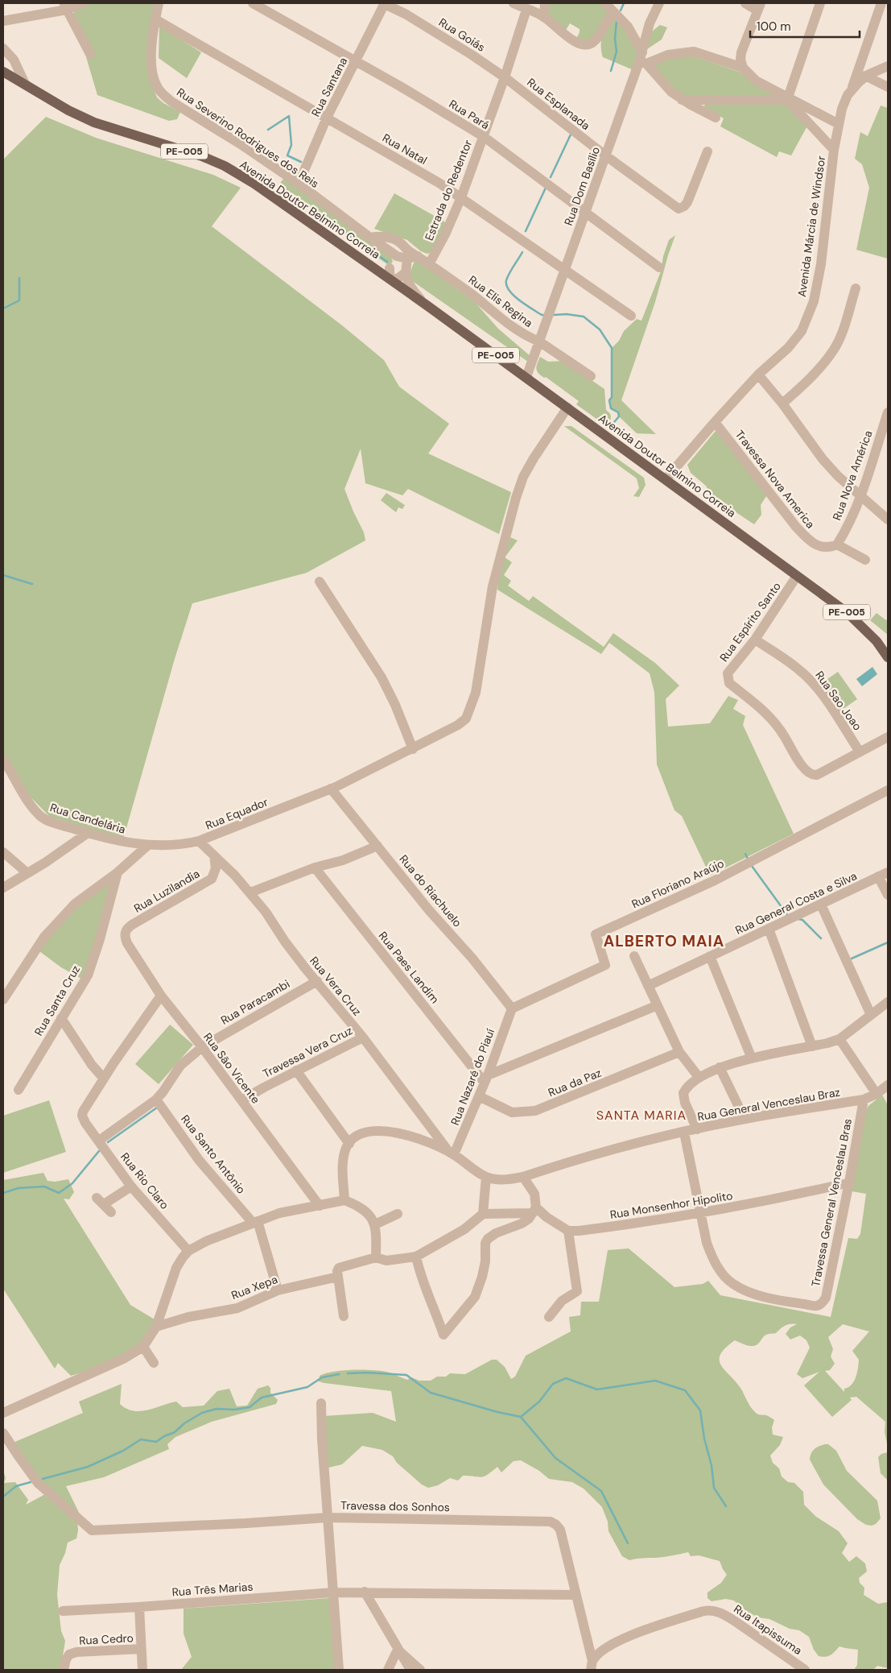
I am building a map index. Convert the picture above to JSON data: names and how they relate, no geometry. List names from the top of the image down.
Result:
{
  "streets": {
    "main road": ["PE-005", "Avenida Doutor Belmino Correia"],
    "street": [
      "Rua Goiás",
      "Rua Santana",
      "Rua Esplanada",
      "Rua Pará",
      "Rua Severino Rodrigues dos Reis",
      "Rua Natal",
      "Rua Dom Basílio",
      "Estrada do Redentor",
      "Avenida Márcia de Windsor",
      "Rua Elis Regina",
      "Rua Nova América",
      "Travessa Nova America",
      "Rua Espírito Santo",
      "Rua Sao Joao",
      "Rua Equador",
      "Rua Candelária",
      "Rua Floriano Araújo",
      "Rua Luzilandia",
      "Rua do Riachuelo",
      "Rua General Costa e Silva",
      "Rua Paes Landim",
      "Rua Vera Cruz",
      "Rua Santa Cruz",
      "Rua Paracambi",
      "Travessa Vera Cruz",
      "Rua São Vicente",
      "Rua Nazaré do Piauí",
      "Rua da Paz",
      "Rua General Venceslau Braz",
      "Rua Santo Antônio",
      "Rua Rio Claro",
      "Travessa General Venceslau Bras",
      "Rua Monsenhor Hipolito",
      "Rua Xepa",
      "Travessa dos Sonhos",
      "Rua Três Marias",
      "Rua Itapissuma",
      "Rua Cedro"
    ]
  },
  "crossings": [
    ["Rua Goiás", "Rua Santana"],
    ["Rua Goiás", "Rua Esplanada"],
    ["Rua Goiás", "Estrada do Redentor"],
    ["Rua Santana", "Rua Pará"],
    ["Rua Santana", "Rua Severino Rodrigues dos Reis"],
    ["Rua Santana", "Rua Natal"],
    ["Rua Esplanada", "Rua Dom Basílio"],
    ["Rua Esplanada", "Estrada do Redentor"],
    ["Rua Pará", "Rua Dom Basílio"],
    ["Rua Pará", "Estrada do Redentor"],
    ["Rua Severino Rodrigues dos Reis", "Rua Natal"],
    ["Rua Severino Rodrigues dos Reis", "Rua Elis Regina"],
    ["Rua Natal", "Rua Dom Basílio"],
    ["Rua Natal", "Estrada do Redentor"],
    ["PE-005", "Avenida Doutor Belmino Correia"],
    ["Rua Dom Basílio", "Avenida Doutor Belmino Correia"],
    ["Rua Dom Basílio", "Rua Elis Regina"],
    ["Estrada do Redentor", "Rua Elis Regina"],
    ["Avenida Doutor Belmino Correia", "Avenida Márcia de Windsor"],
    ["Avenida Doutor Belmino Correia", "Rua Espírito Santo"],
    ["Avenida Doutor Belmino Correia", "Rua Equador"],
    ["Avenida Márcia de Windsor", "Travessa Nova America"],
    ["Rua Nova América", "Travessa Nova America"],
    ["Rua Espírito Santo", "Rua Sao Joao"],
    ["Rua Equador", "Rua Candelária"],
    ["Rua Equador", "Rua do Riachuelo"],
    ["Rua Equador", "Rua Vera Cruz"],
    ["Rua Floriano Araújo", "Rua do Riachuelo"],
    ["Rua Floriano Araújo", "Rua Nazaré do Piauí"],
    ["Rua Luzilandia", "Rua Vera Cruz"],
    ["Rua Luzilandia", "Rua São Vicente"],
    ["Rua do Riachuelo", "Rua Nazaré do Piauí"],
    ["Rua Paes Landim", "Rua Nazaré do Piauí"],
    ["Rua Vera Cruz", "Rua Paracambi"],
    ["Rua Vera Cruz", "Travessa Vera Cruz"],
    ["Rua Vera Cruz", "Rua Nazaré do Piauí"],
    ["Rua Vera Cruz", "Rua General Venceslau Braz"],
    ["Rua Paracambi", "Rua São Vicente"],
    ["Rua Paracambi", "Rua Santo Antônio"],
    ["Rua Paracambi", "Rua Rio Claro"],
    ["Travessa Vera Cruz", "Rua São Vicente"],
    ["Rua Nazaré do Piauí", "Rua da Paz"],
    ["Rua Nazaré do Piauí", "Rua General Venceslau Braz"],
    ["Rua General Venceslau Braz", "Travessa General Venceslau Bras"],
    ["Travessa General Venceslau Bras", "Rua Monsenhor Hipolito"],
    ["Travessa dos Sonhos", "Rua Três Marias"],
    ["Travessa dos Sonhos", "Rua Itapissuma"]
  ],
  "districts": ["ALBERTO MAIA", "SANTA MARIA"],
  "scale_bar": "100 m"
}
